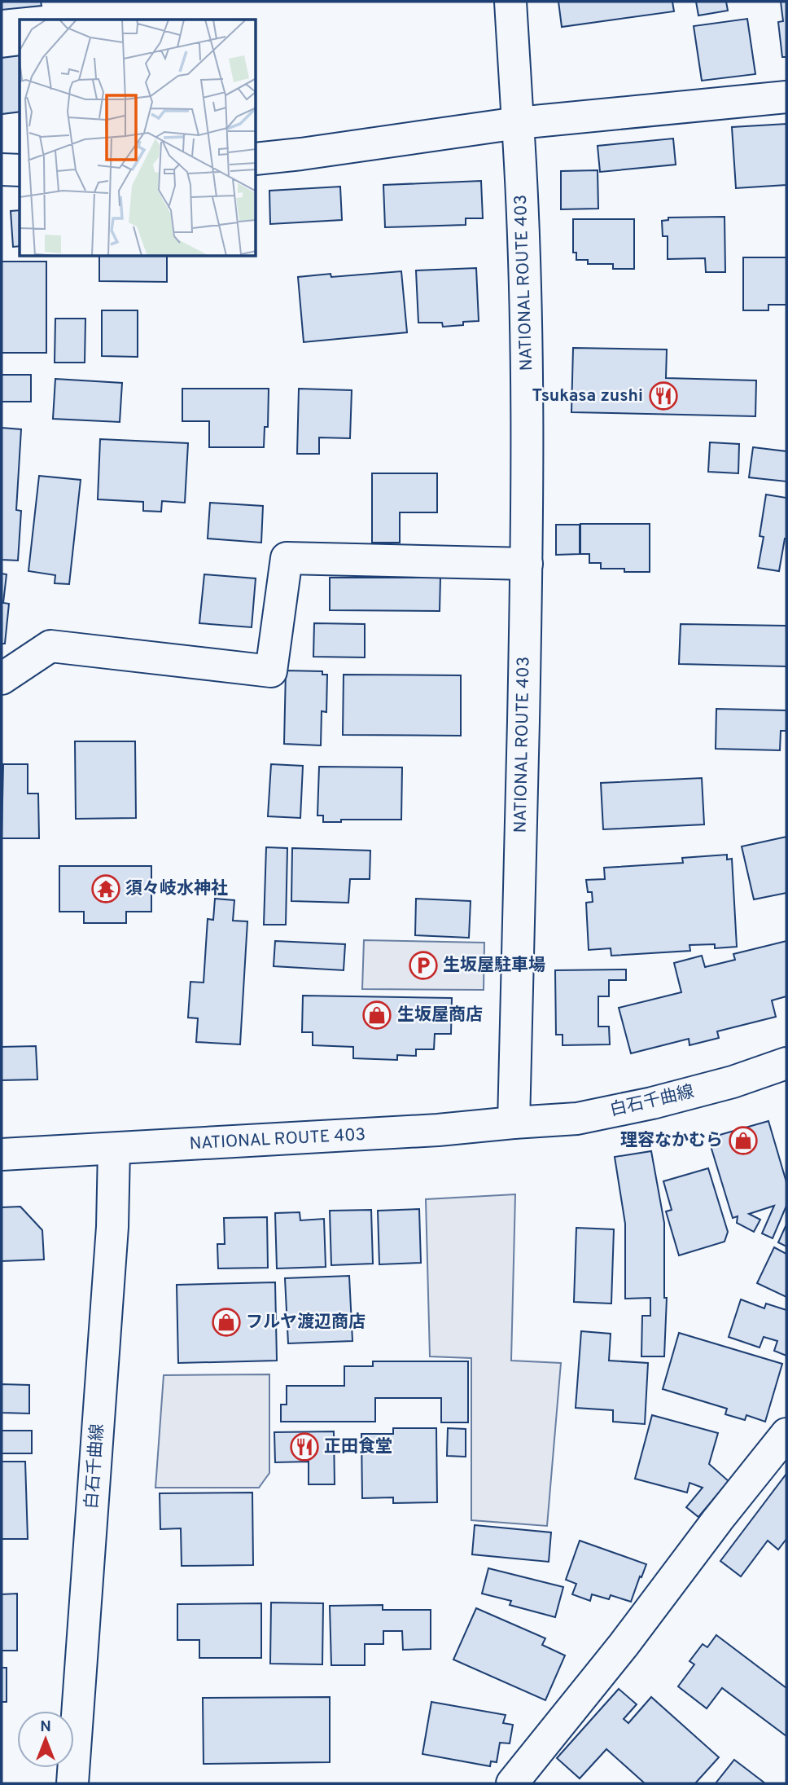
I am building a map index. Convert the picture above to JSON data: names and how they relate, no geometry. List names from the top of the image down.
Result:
{
  "streets": {
    "main road": ["NATIONAL ROUTE 403", "白石千曲線"]
  },
  "crossings": [
    ["NATIONAL ROUTE 403", "白石千曲線"]
  ],
  "places": {
    "restaurant": ["Tsukasa zushi", "正田食堂"],
    "temple": ["須々岐水神社"],
    "parking": ["生坂屋駐車場"],
    "shop": ["生坂屋商店", "理容なかむら", "フルヤ渡辺商店"]
  },
  "north": "top"
}
